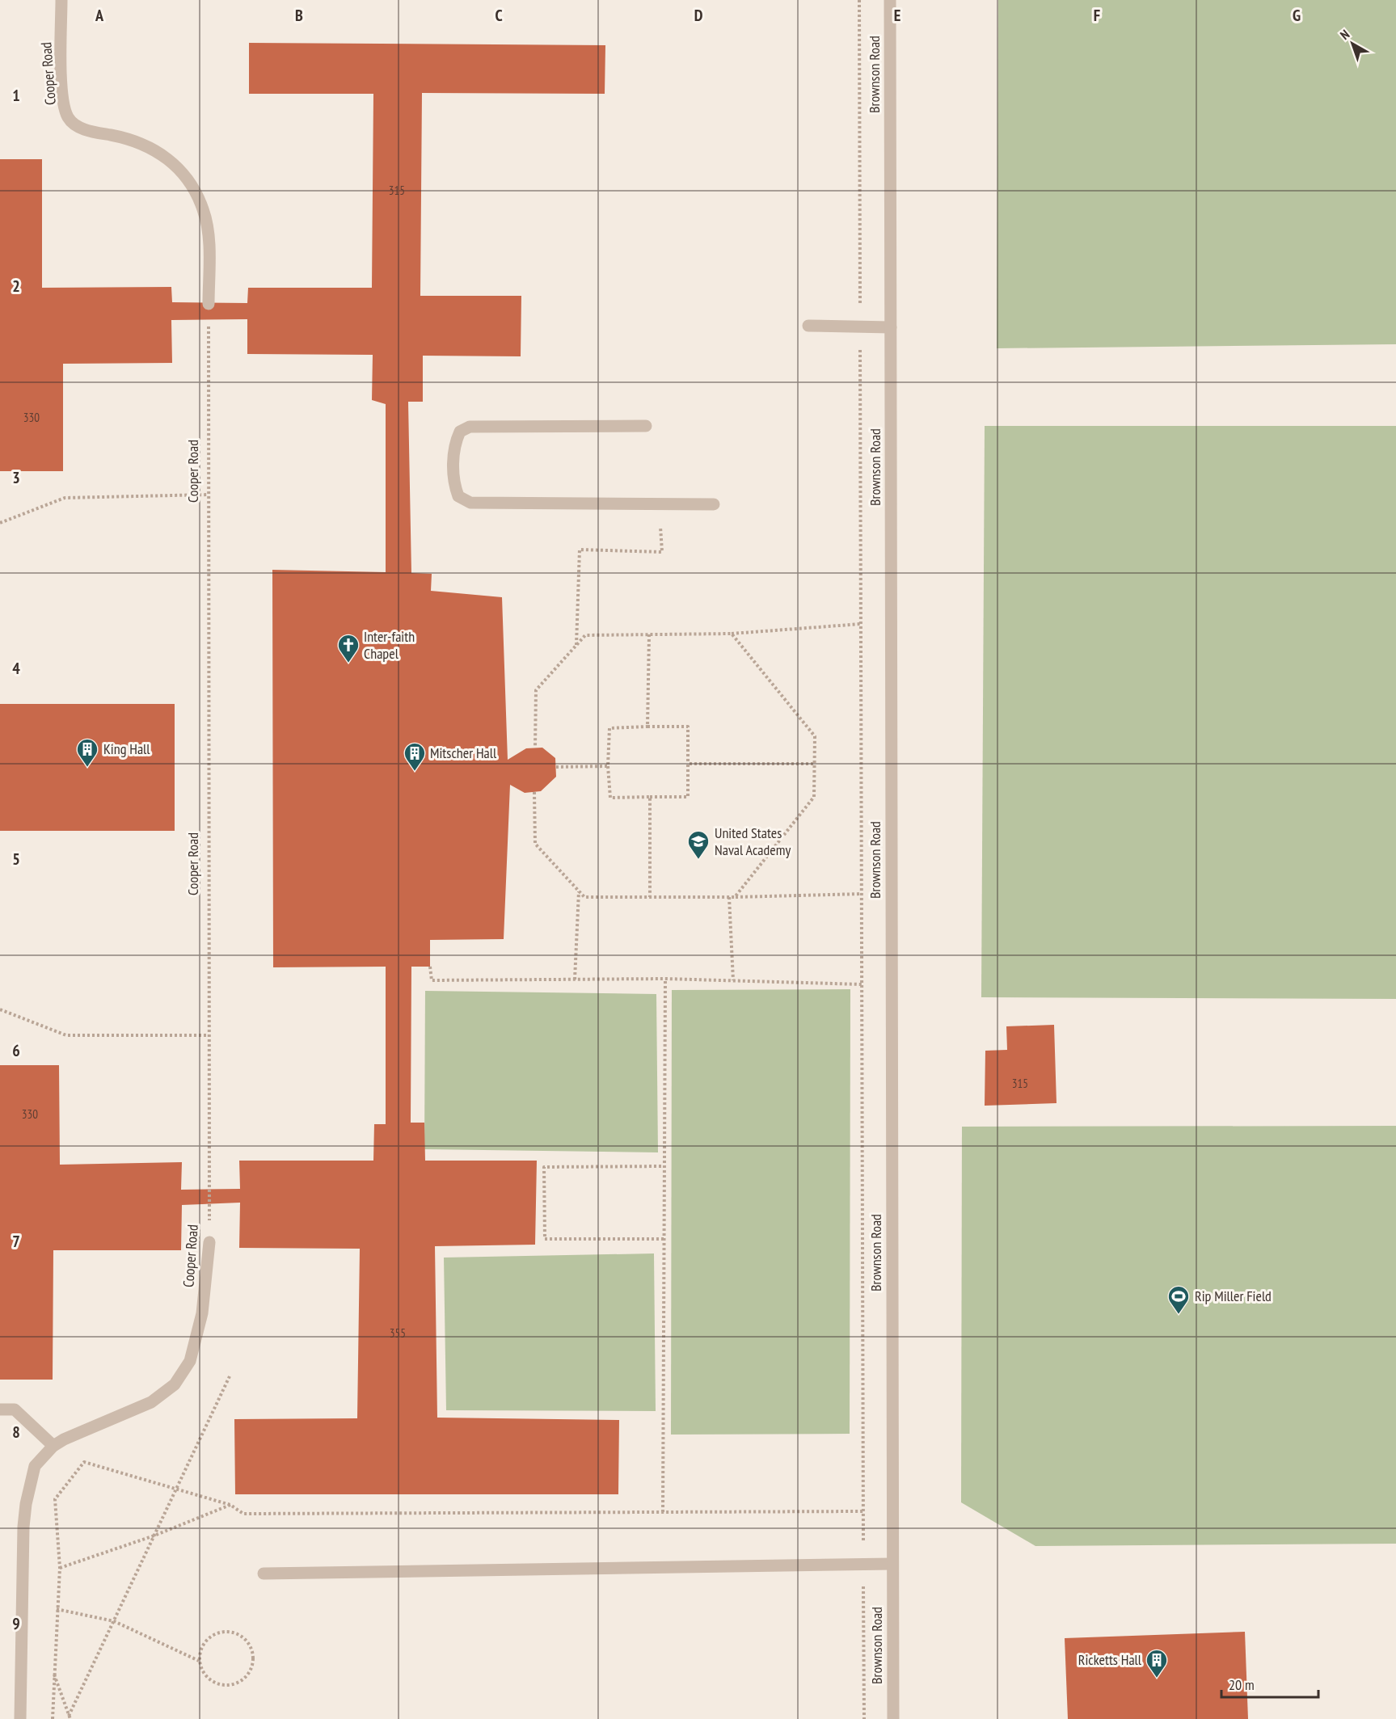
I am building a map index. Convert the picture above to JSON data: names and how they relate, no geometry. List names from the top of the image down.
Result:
{
  "streets": {
    "street": ["Cooper Road", "Brownson Road"]
  },
  "places": {
    "church": ["Inter-faith Chapel"],
    "building": ["King Hall", "Mitscher Hall", "Ricketts Hall"],
    "school or university": ["United States Naval Academy"],
    "sports": ["Rip Miller Field"]
  },
  "house_numbers": [
    "315",
    "330",
    "315",
    "330",
    "355"
  ],
  "scale_bar": "20 m",
  "north": "top left",
  "grid": {
    "columns": [
      "A",
      "B",
      "C",
      "D",
      "E",
      "F",
      "G"
    ],
    "rows": [
      "1",
      "2",
      "3",
      "4",
      "5",
      "6",
      "7",
      "8",
      "9"
    ]
  }
}
